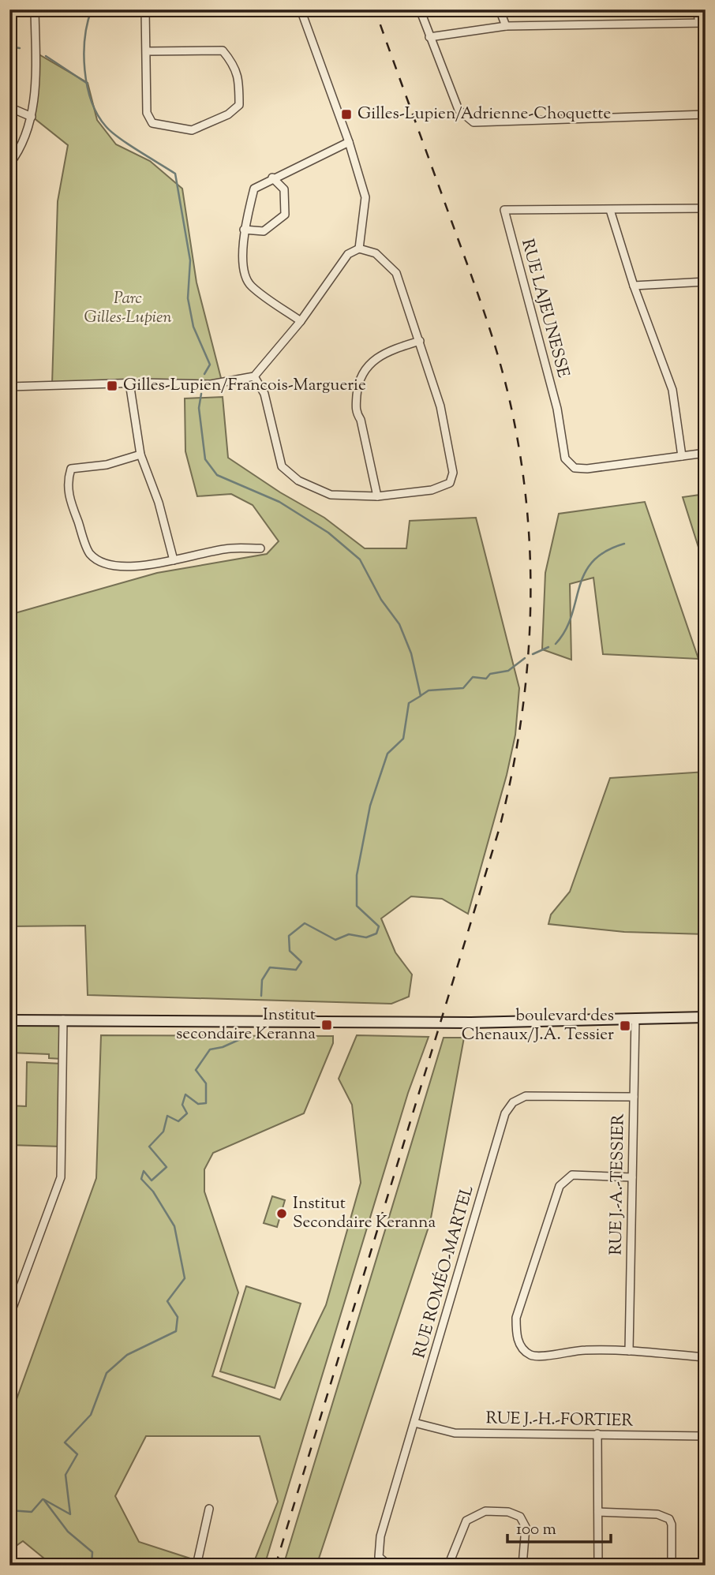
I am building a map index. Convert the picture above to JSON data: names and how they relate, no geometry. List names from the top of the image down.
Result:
{
  "streets": {
    "street": [
      "RUE LAJEUNESSE",
      "RUE J.-A.-TESSIER",
      "RUE ROMÉO-MARTEL",
      "RUE J.-H.-FORTIER"
    ]
  },
  "crossings": [
    ["RUE J.-A.-TESSIER", "RUE ROMÉO-MARTEL"],
    ["RUE ROMÉO-MARTEL", "RUE J.-H.-FORTIER"]
  ],
  "parks": ["Parc Gilles-Lupien"],
  "places": {
    "transit": [
      "Gilles-Lupien/Adrienne-Choquette",
      "Gilles-Lupien/Francois-Marguerie",
      "Institut secondaire Keranna",
      "boulevard des Chenaux/J.A. Tessier"
    ],
    "other": ["Institut Secondaire Keranna"]
  },
  "scale_bar": "100 m"
}
